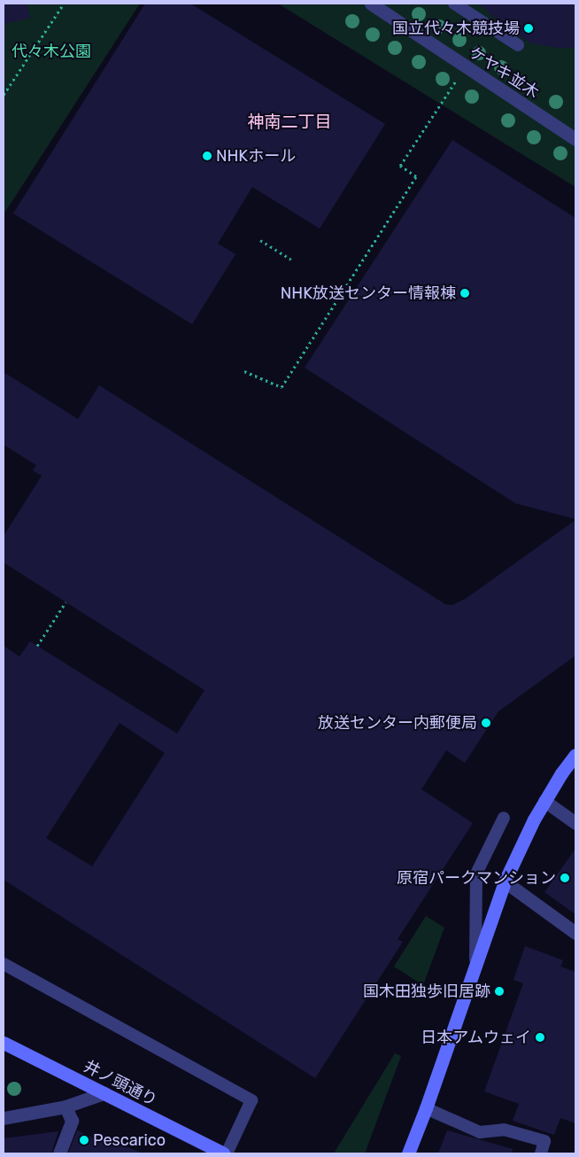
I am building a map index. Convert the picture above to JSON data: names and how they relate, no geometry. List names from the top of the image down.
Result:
{
  "streets": {
    "street": ["ケヤキ並木", "井ノ頭通り"]
  },
  "districts": ["神南二丁目"],
  "parks": ["代々木公園"],
  "places": [
    "国立代々木競技場",
    "NHKホール",
    "NHK放送センター情報棟",
    "放送センター内郵便局",
    "原宿パークマンション",
    "国木田独歩旧居跡",
    "日本アムウェイ",
    "Pescarico"
  ]
}
